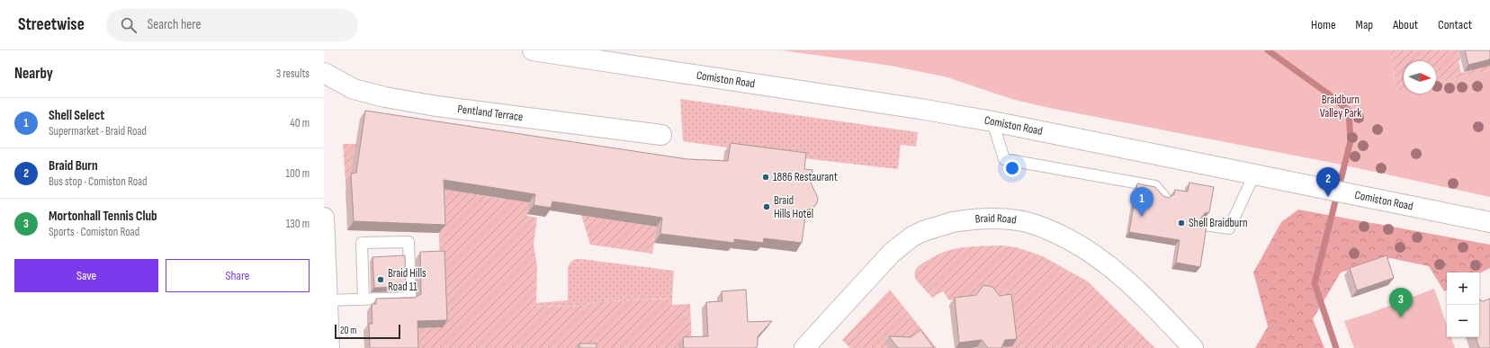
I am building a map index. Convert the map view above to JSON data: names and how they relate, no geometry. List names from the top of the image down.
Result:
{
  "streets": {
    "main road": ["Comiston Road", "Pentland Terrace", "Braid Road"]
  },
  "parks": ["Braidburn Valley Park"],
  "places": [
    "1886 Restaurant",
    "Braid Hills Hotel",
    "Shell Braidburn",
    "Braid Hills Road 11"
  ],
  "scale_bar": "20 m",
  "north": "right",
  "page": {
    "header": "Streetwise",
    "search": "Search here",
    "nav": [
      "Home",
      "Map",
      "About",
      "Contact"
    ],
    "heading": ["Nearby", "3 results"],
    "list": [
      {
        "mark": "1",
        "name": "Shell Select",
        "note": "Supermarket · Braid Road",
        "value": "40 m"
      },
      {
        "mark": "2",
        "name": "Braid Burn",
        "note": "Bus stop · Comiston Road",
        "value": "100 m"
      },
      {
        "mark": "3",
        "name": "Mortonhall Tennis Club",
        "note": "Sports · Comiston Road",
        "value": "130 m"
      }
    ],
    "pins": ["2", "1", "3"],
    "buttons": ["Save", "Share"],
    "map_buttons": ["+", "−"],
    "scale": "20 m"
  }
}
